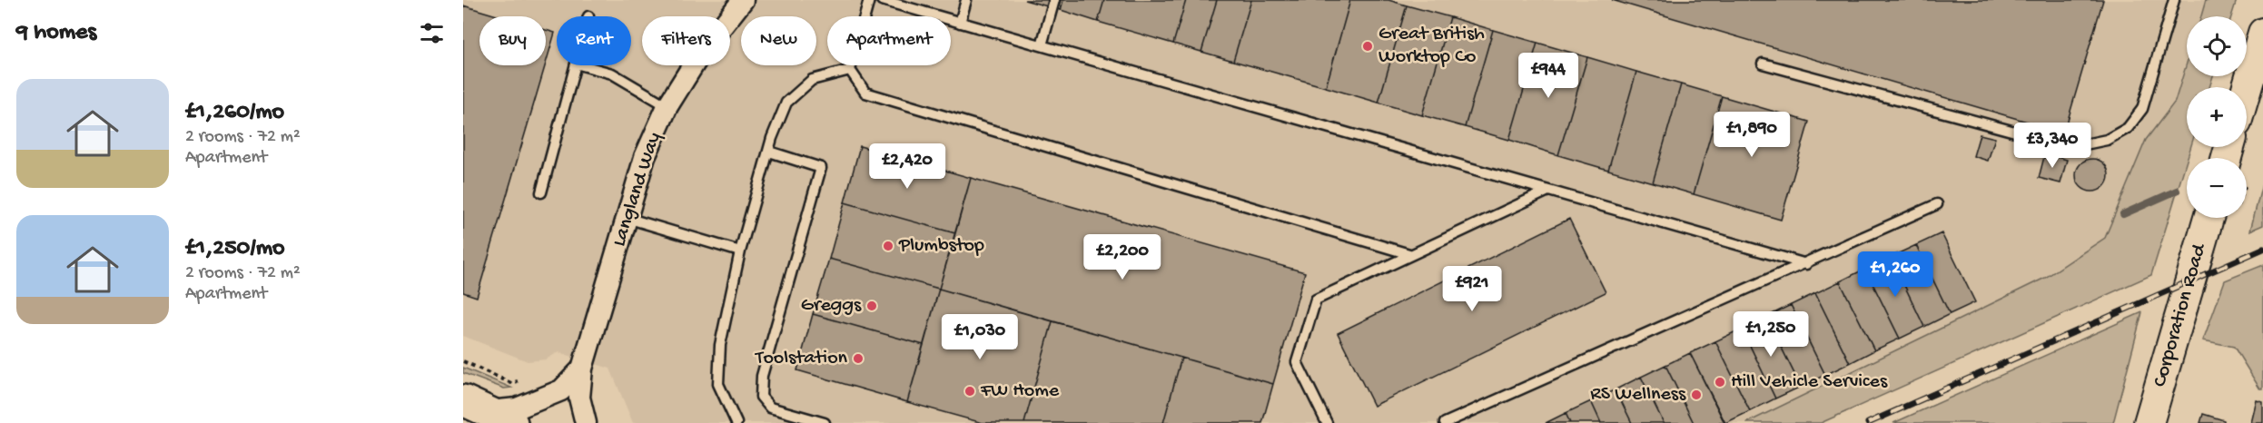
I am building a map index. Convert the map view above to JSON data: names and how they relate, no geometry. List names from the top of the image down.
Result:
{
  "streets": {
    "street": ["Langland Way", "Corporation Road"]
  },
  "places": [
    "Great British Worktop Co",
    "Plumbstop",
    "Greggs",
    "Toolstation",
    "Hill Vehicle Services",
    "FW Home",
    "RS Wellness"
  ],
  "page": {
    "heading": "9 homes",
    "map_buttons": ["+", "−"],
    "chip": [
      "Buy",
      "Rent",
      "Filters",
      "New",
      "Apartment"
    ],
    "price": [
      "£944",
      "£1,890",
      "£3,340",
      "£2,420",
      "£2,200",
      "£1,260",
      "£921",
      "£1,250",
      "£1,030"
    ],
    "list": [
      {
        "name": "£1,260/mo",
        "note": "2 rooms · 72 m² · Apartment"
      },
      {
        "name": "£1,250/mo",
        "note": "2 rooms · 72 m² · Apartment"
      }
    ]
  }
}
